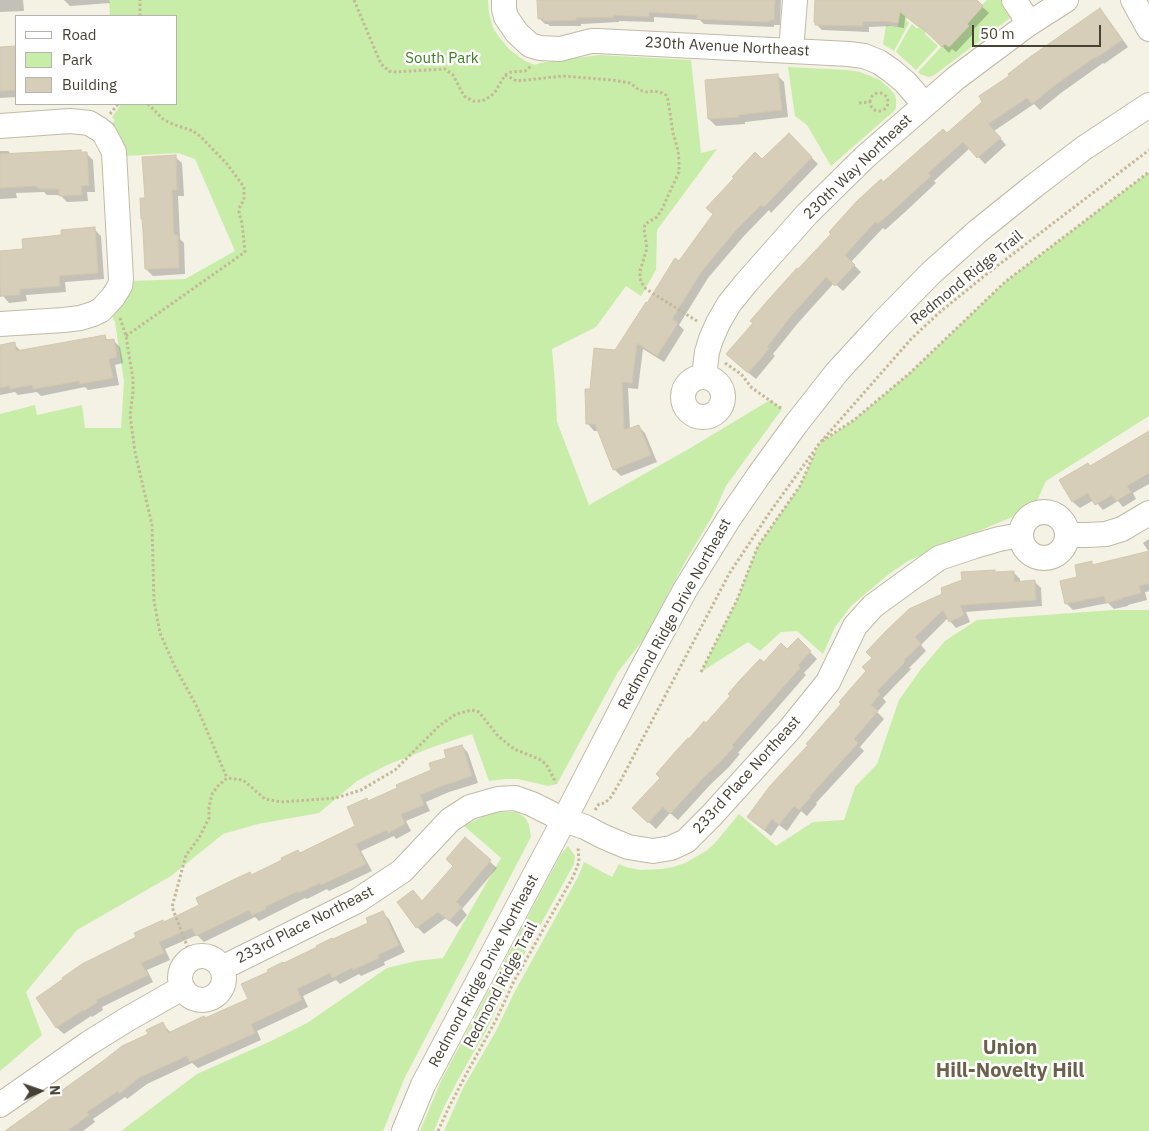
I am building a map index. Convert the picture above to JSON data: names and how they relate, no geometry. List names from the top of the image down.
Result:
{
  "streets": {
    "street": [
      "230th Avenue Northeast",
      "230th Way Northeast",
      "Redmond Ridge Drive Northeast",
      "233rd Place Northeast"
    ],
    "path": ["Redmond Ridge Trail"]
  },
  "crossings": [
    ["230th Avenue Northeast", "230th Way Northeast"],
    ["Redmond Ridge Drive Northeast", "233rd Place Northeast"]
  ],
  "districts": ["Union Hill-Novelty Hill"],
  "parks": ["South Park"],
  "legend": ["Road", "Park", "Building"],
  "scale_bar": "50 m",
  "north": "right"
}
